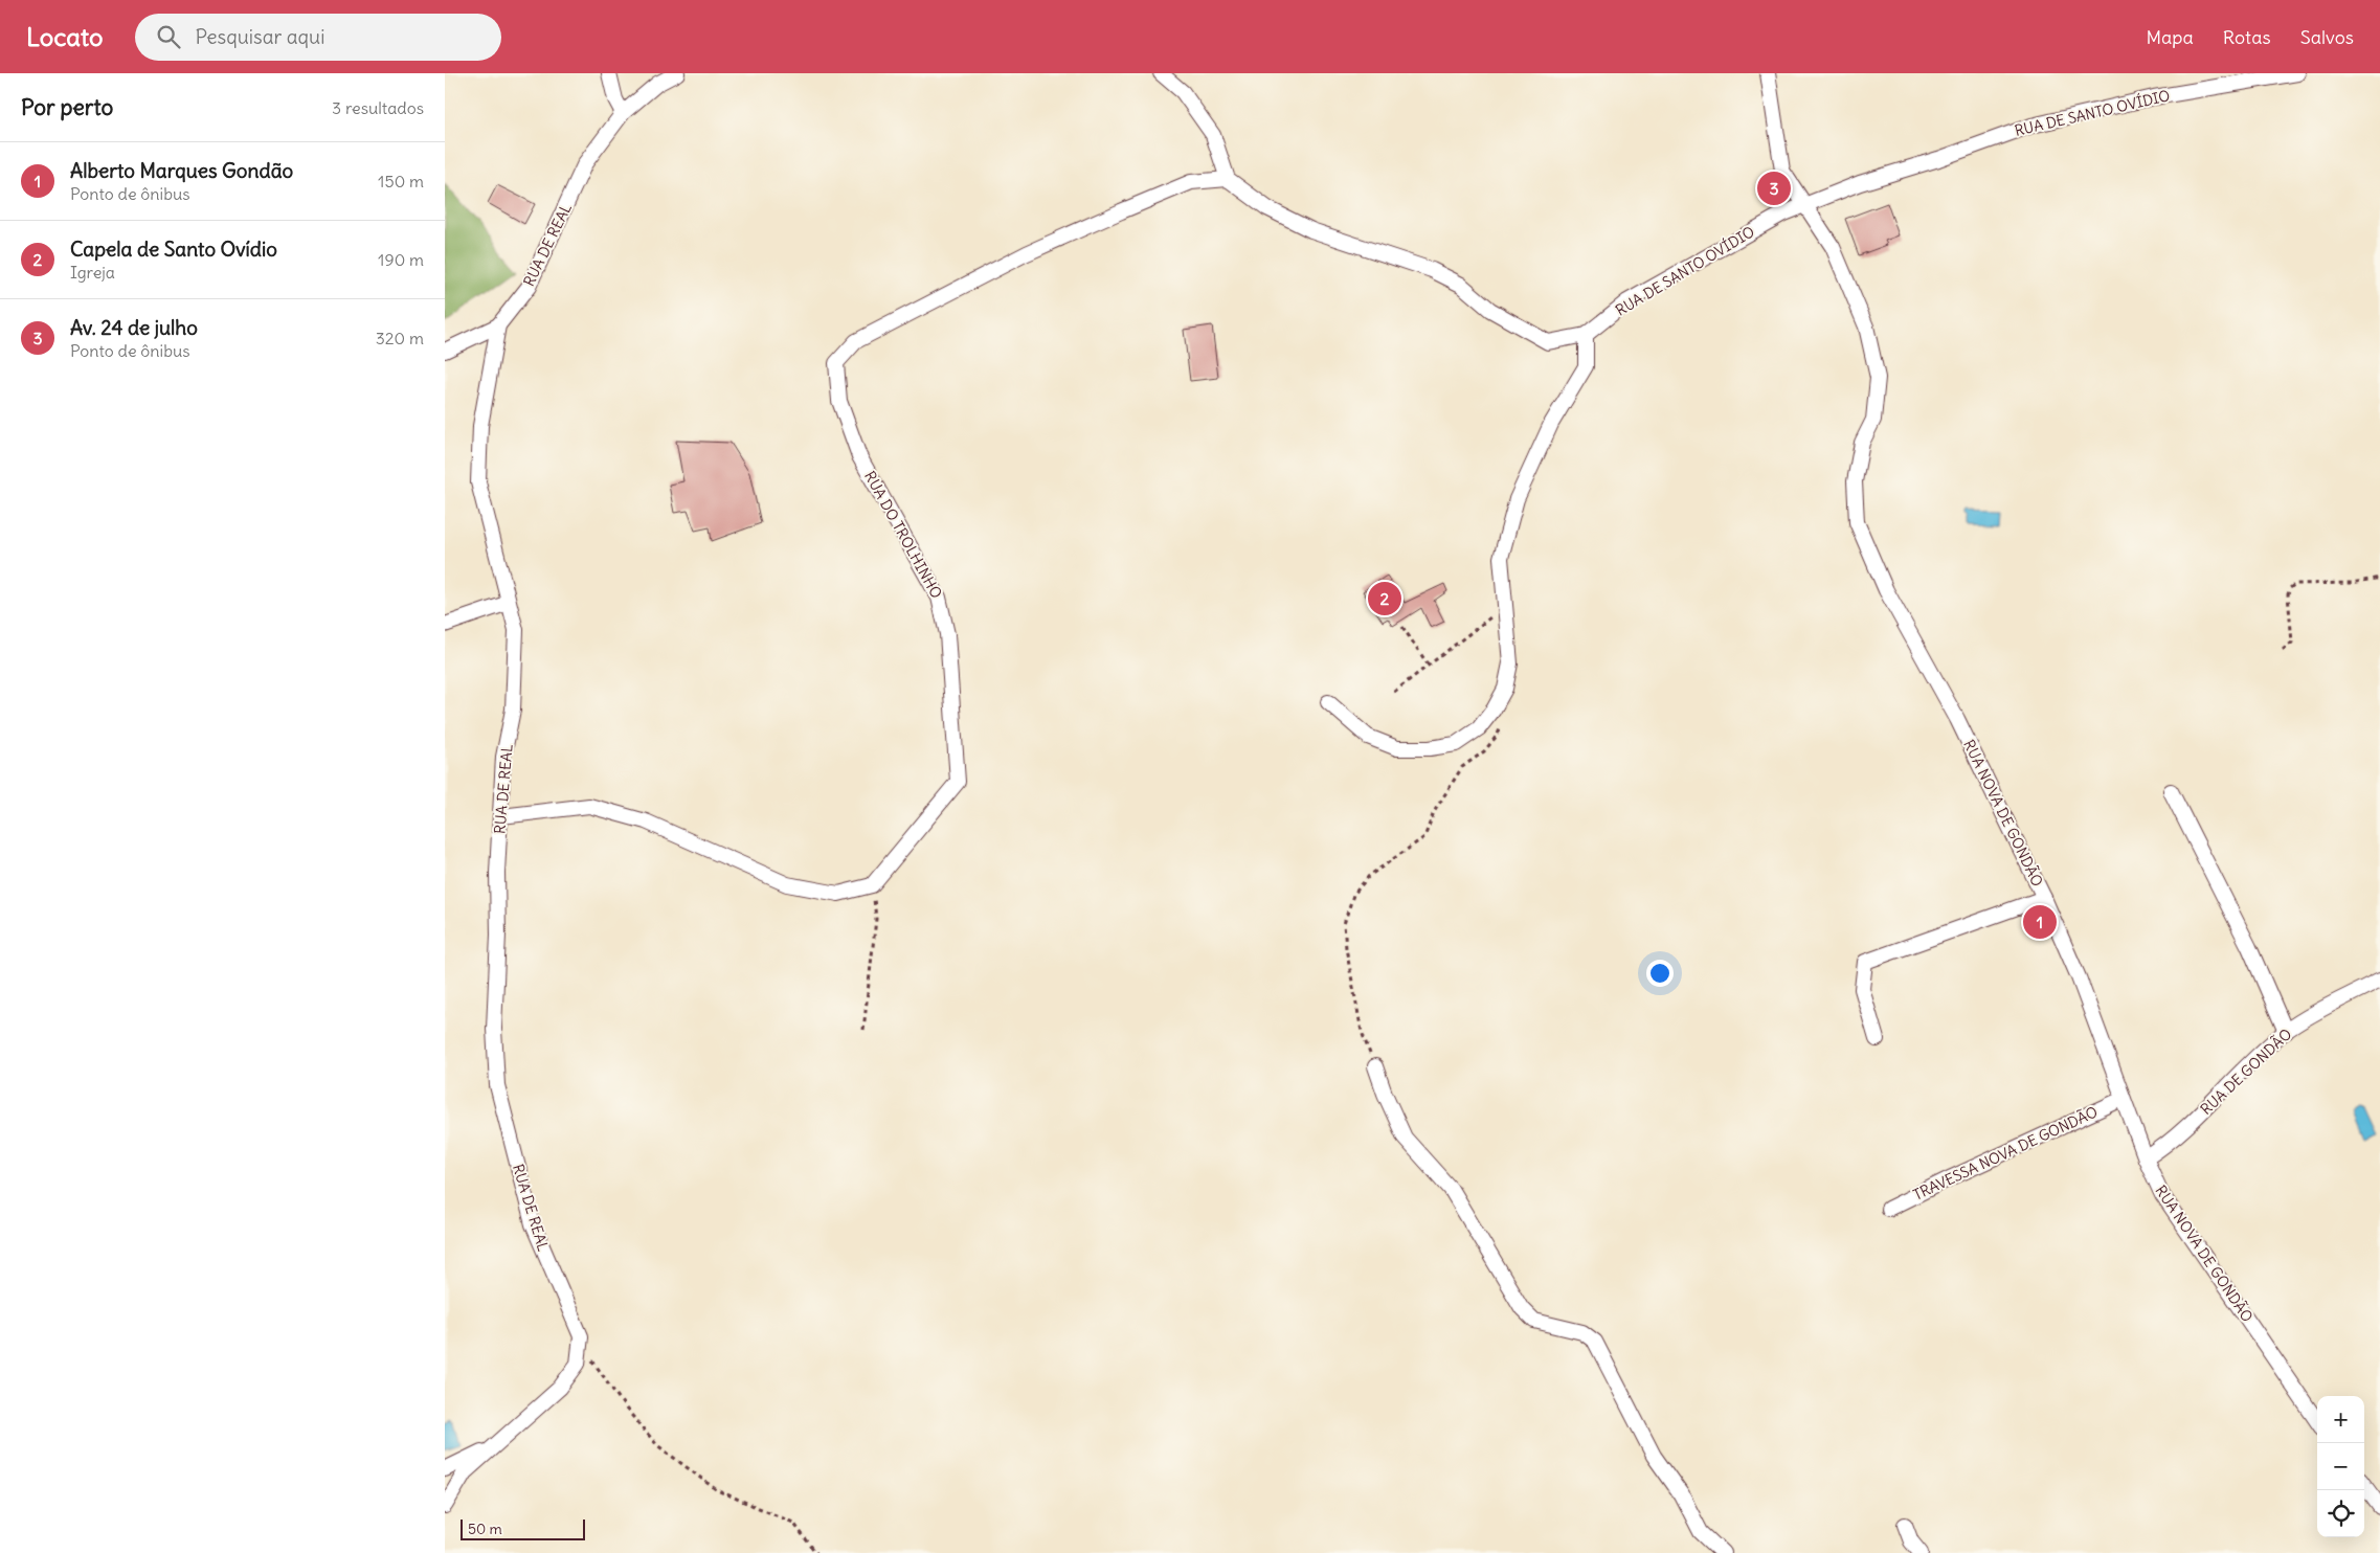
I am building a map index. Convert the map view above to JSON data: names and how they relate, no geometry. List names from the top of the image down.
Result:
{
  "streets": {
    "street": [
      "RUA DE SANTO OVÍDIO",
      "RUA DE REAL",
      "RUA DO TROLHINHO",
      "RUA NOVA DE GONDÃO",
      "RUA DE GONDÃO",
      "TRAVESSA NOVA DE GONDÃO"
    ]
  },
  "crossings": [
    ["RUA DE SANTO OVÍDIO", "RUA DO TROLHINHO"],
    ["RUA DE SANTO OVÍDIO", "RUA NOVA DE GONDÃO"],
    ["RUA NOVA DE GONDÃO", "RUA DE GONDÃO"],
    ["RUA NOVA DE GONDÃO", "TRAVESSA NOVA DE GONDÃO"]
  ],
  "scale_bar": "50 m",
  "page": {
    "header": "Locato",
    "search": "Pesquisar aqui",
    "nav": ["Mapa", "Rotas", "Salvos"],
    "heading": ["Por perto", "3 resultados"],
    "list": [
      {
        "mark": "1",
        "name": "Alberto Marques Gondão",
        "note": "Ponto de ônibus",
        "value": "150 m"
      },
      {
        "mark": "2",
        "name": "Capela de Santo Ovídio",
        "note": "Igreja",
        "value": "190 m"
      },
      {
        "mark": "3",
        "name": "Av. 24 de julho",
        "note": "Ponto de ônibus",
        "value": "320 m"
      }
    ],
    "pins": ["3", "2", "1"],
    "map_buttons": ["+", "−"],
    "scale": "50 m"
  }
}
